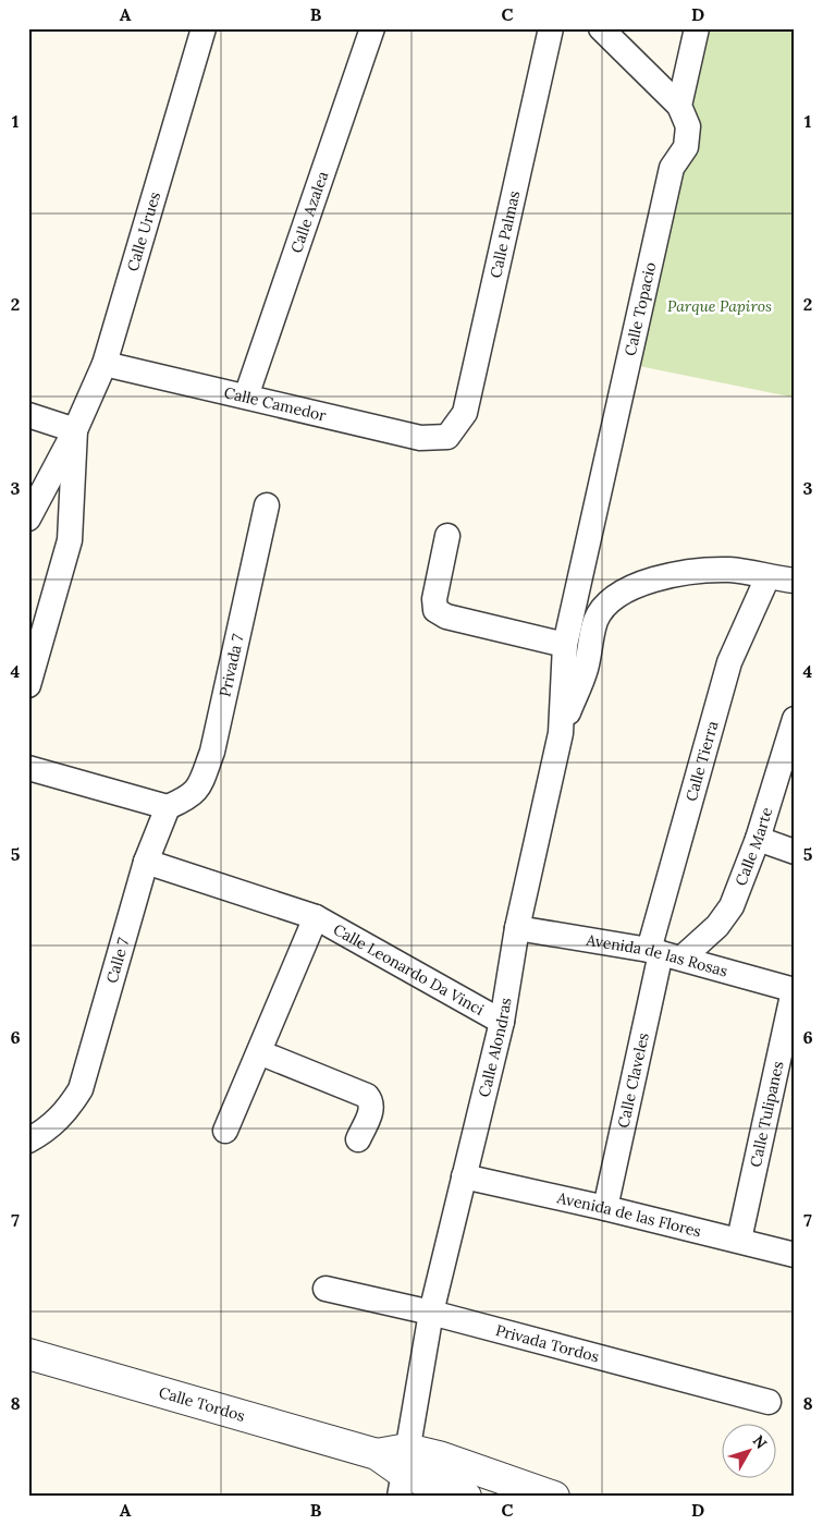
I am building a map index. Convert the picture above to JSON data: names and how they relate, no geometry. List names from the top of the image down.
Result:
{
  "streets": {
    "street": [
      "Calle Azalea",
      "Calle Urues",
      "Calle Palmas",
      "Calle Topacio",
      "Calle Camedor",
      "Privada 7",
      "Calle Tierra",
      "Calle Marte",
      "Avenida de las Rosas",
      "Calle 7",
      "Calle Leonardo Da Vinci",
      "Calle Alondras",
      "Calle Claveles",
      "Calle Tulipanes",
      "Avenida de las Flores",
      "Privada Tordos",
      "Calle Tordos"
    ]
  },
  "crossings": [
    ["Calle Azalea", "Calle Camedor"],
    ["Calle Urues", "Calle Camedor"],
    ["Calle Palmas", "Calle Camedor"],
    ["Calle Topacio", "Calle Alondras"],
    ["Privada 7", "Calle 7"],
    ["Calle Tierra", "Calle Marte"],
    ["Calle Tierra", "Avenida de las Rosas"],
    ["Calle Tierra", "Calle Claveles"],
    ["Calle Marte", "Avenida de las Rosas"],
    ["Calle Marte", "Calle Claveles"],
    ["Avenida de las Rosas", "Calle Alondras"],
    ["Avenida de las Rosas", "Calle Claveles"],
    ["Avenida de las Rosas", "Calle Tulipanes"],
    ["Calle 7", "Calle Leonardo Da Vinci"],
    ["Calle Leonardo Da Vinci", "Calle Alondras"],
    ["Calle Alondras", "Avenida de las Flores"],
    ["Calle Alondras", "Privada Tordos"],
    ["Calle Alondras", "Calle Tordos"],
    ["Calle Claveles", "Avenida de las Flores"],
    ["Calle Tulipanes", "Avenida de las Flores"]
  ],
  "parks": ["Parque Papiros"],
  "north": "top right",
  "grid": {
    "columns": [
      "A",
      "B",
      "C",
      "D"
    ],
    "rows": [
      "1",
      "2",
      "3",
      "4",
      "5",
      "6",
      "7",
      "8"
    ]
  }
}
